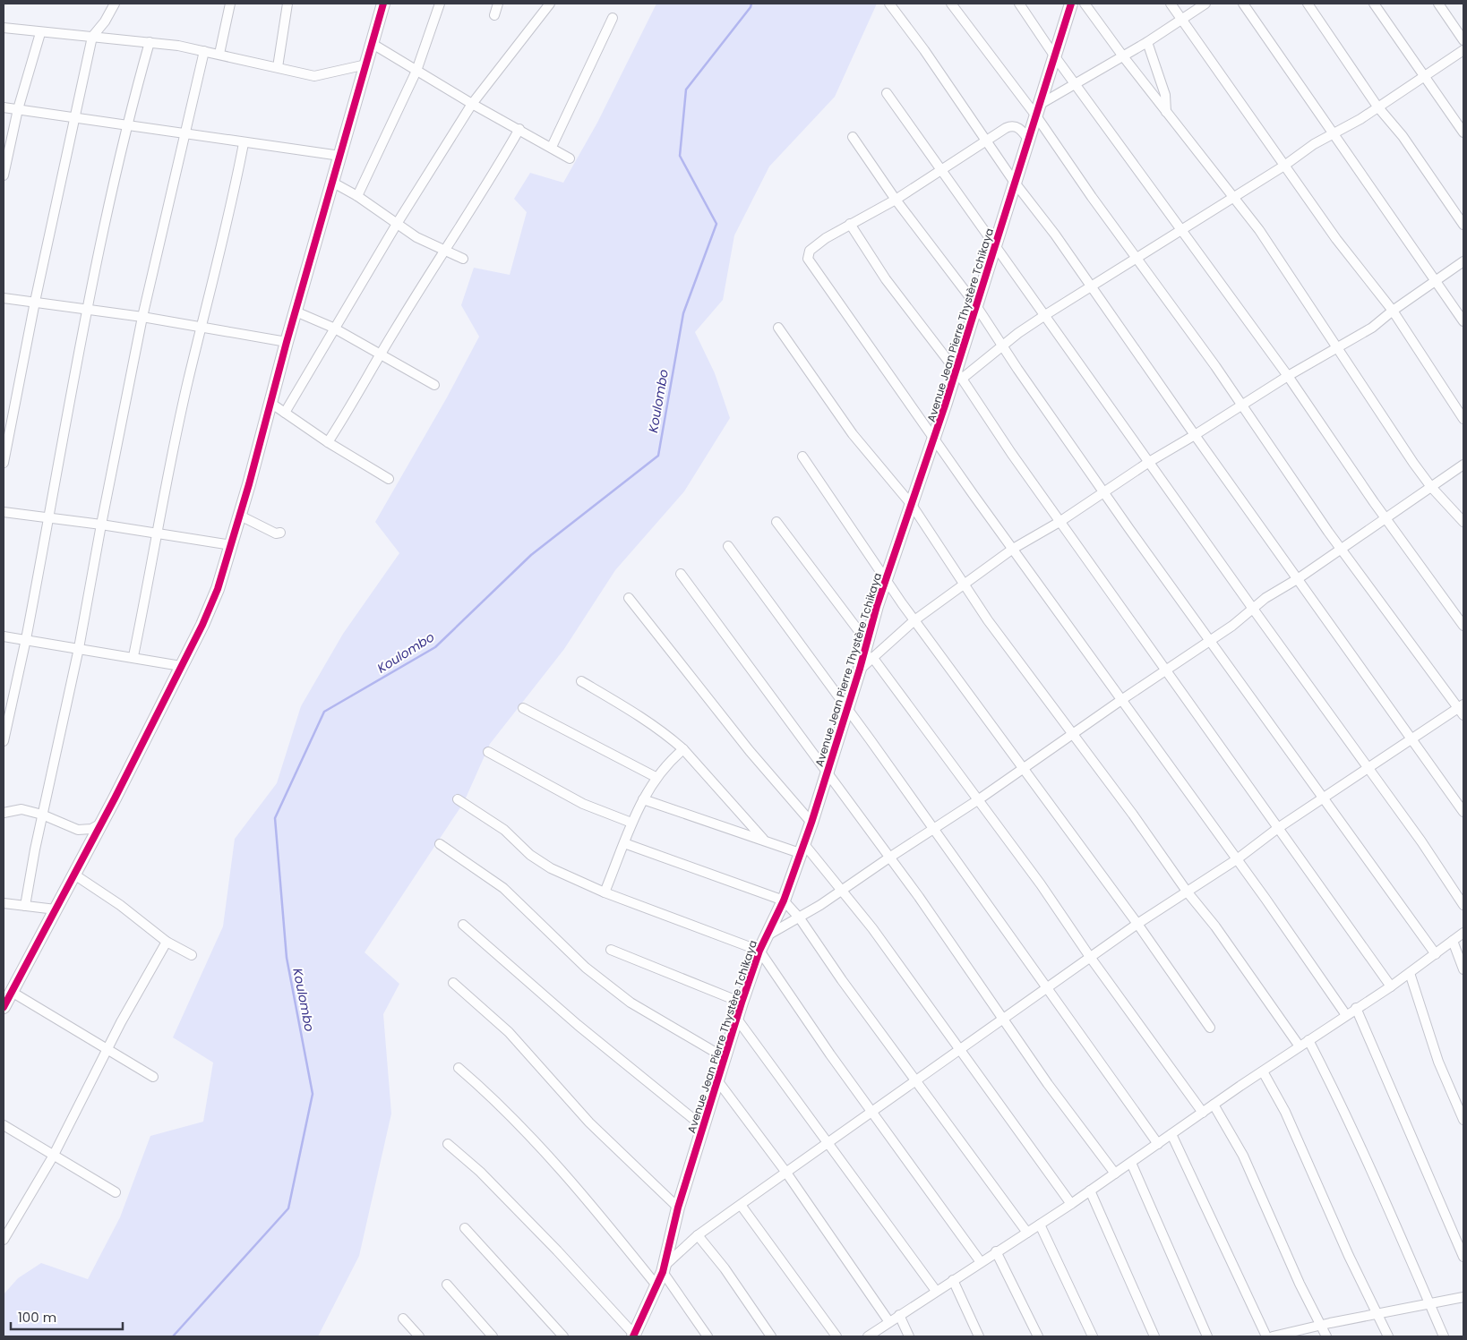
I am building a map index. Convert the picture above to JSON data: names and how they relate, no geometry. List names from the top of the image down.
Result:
{
  "streets": {
    "street": ["Avenue Jean Pierre Thystère Tchikaya"]
  },
  "water": ["Koulombo"],
  "scale_bar": "100 m"
}
